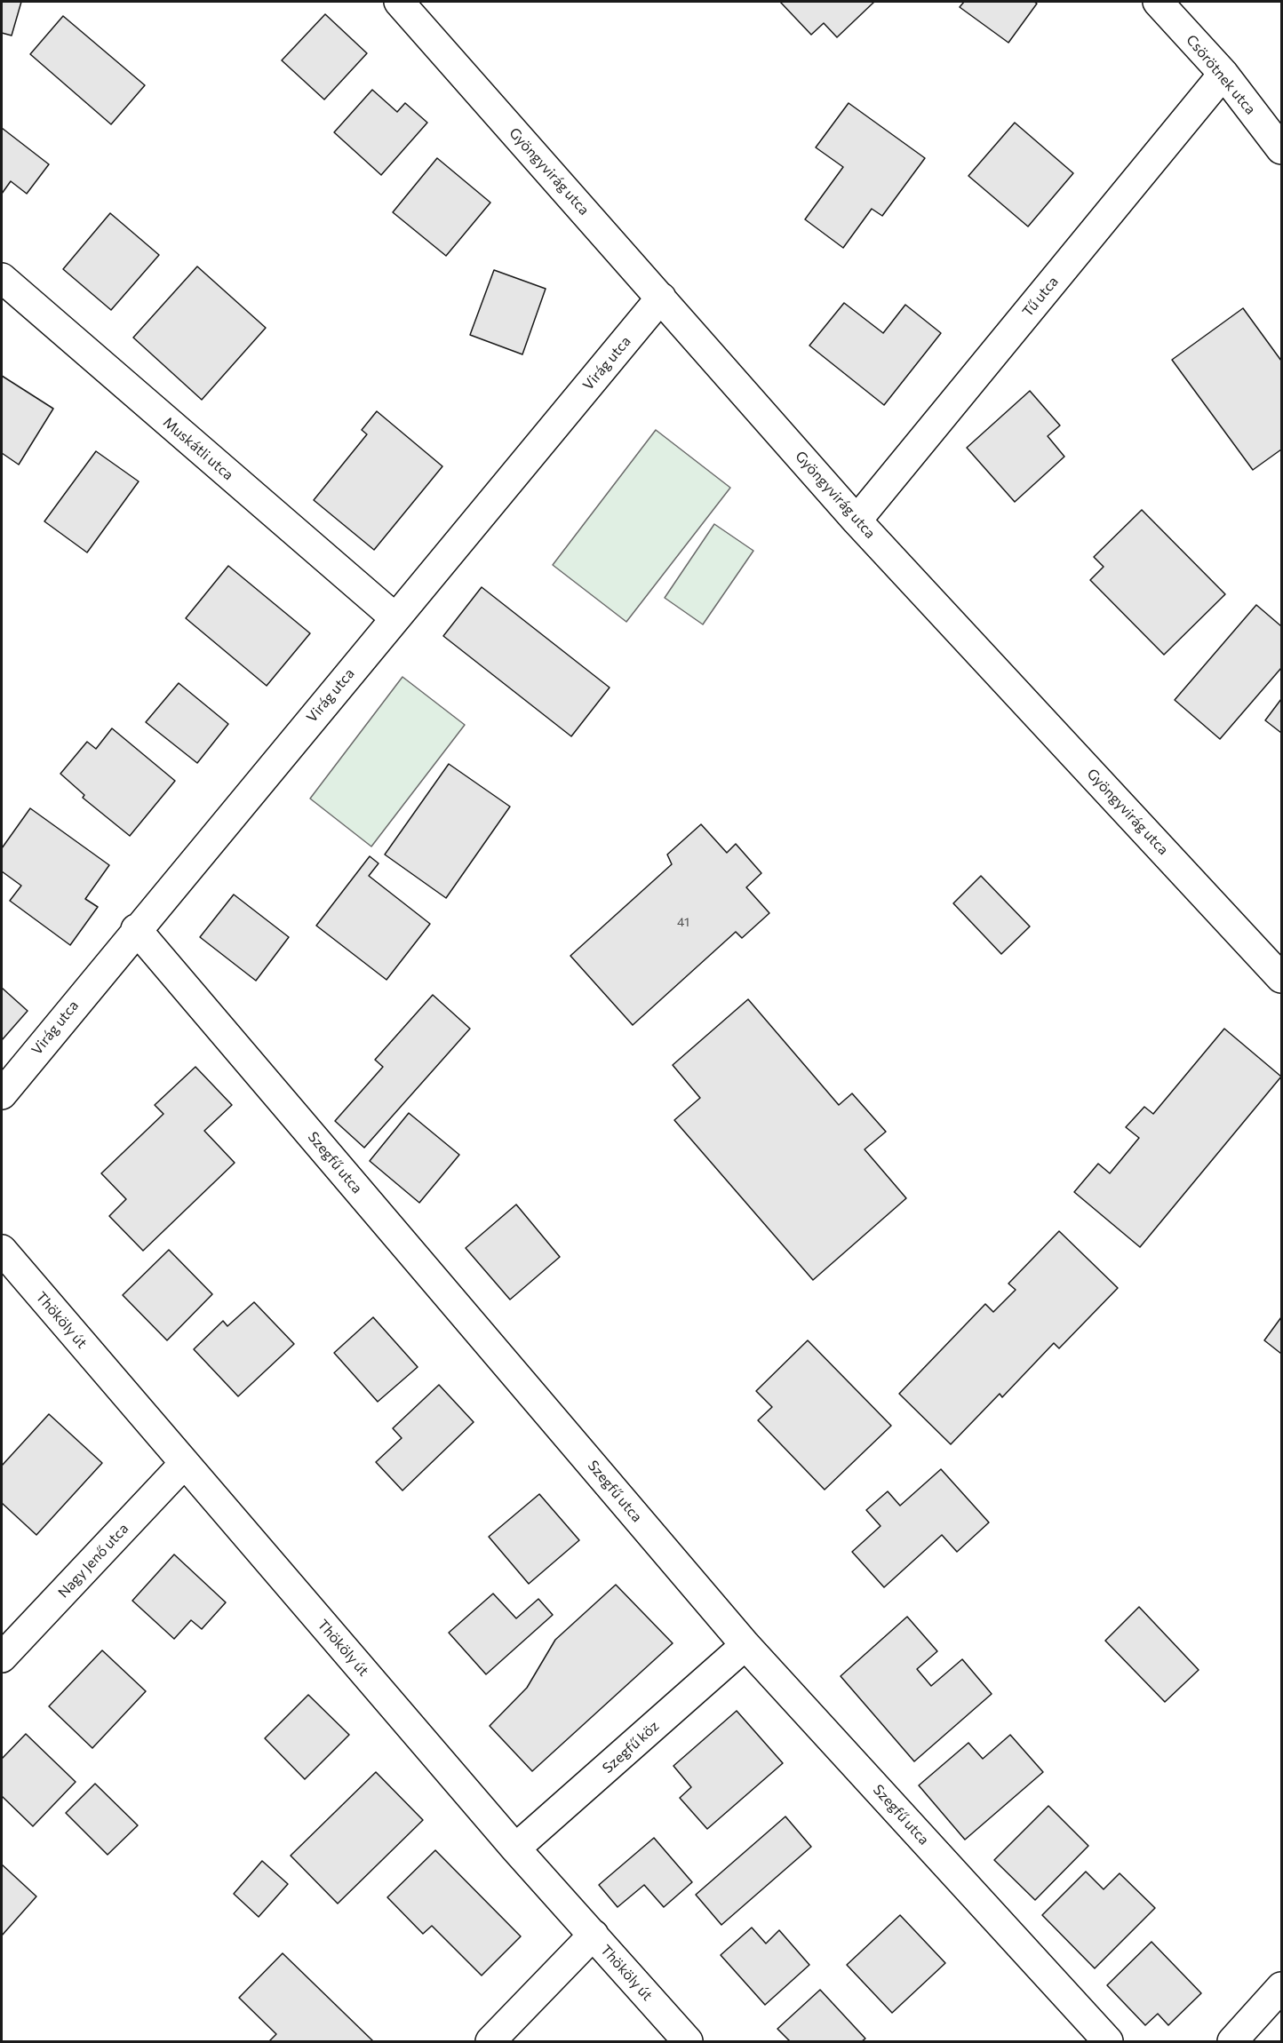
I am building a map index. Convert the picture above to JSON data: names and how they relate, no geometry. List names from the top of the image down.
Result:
{
  "streets": {
    "street": [
      "Csörötnek utca",
      "Gyöngyvirág utca",
      "Tű utca",
      "Virág utca",
      "Muskátli utca",
      "Szegfű utca",
      "Thököly út",
      "Nagy Jenő utca",
      "Szegfű köz"
    ]
  },
  "crossings": [
    ["Csörötnek utca", "Tű utca"],
    ["Gyöngyvirág utca", "Tű utca"],
    ["Gyöngyvirág utca", "Virág utca"],
    ["Virág utca", "Muskátli utca"],
    ["Virág utca", "Szegfű utca"],
    ["Szegfű utca", "Szegfű köz"],
    ["Thököly út", "Nagy Jenő utca"],
    ["Thököly út", "Szegfű köz"]
  ],
  "house_numbers": ["41"]
}
